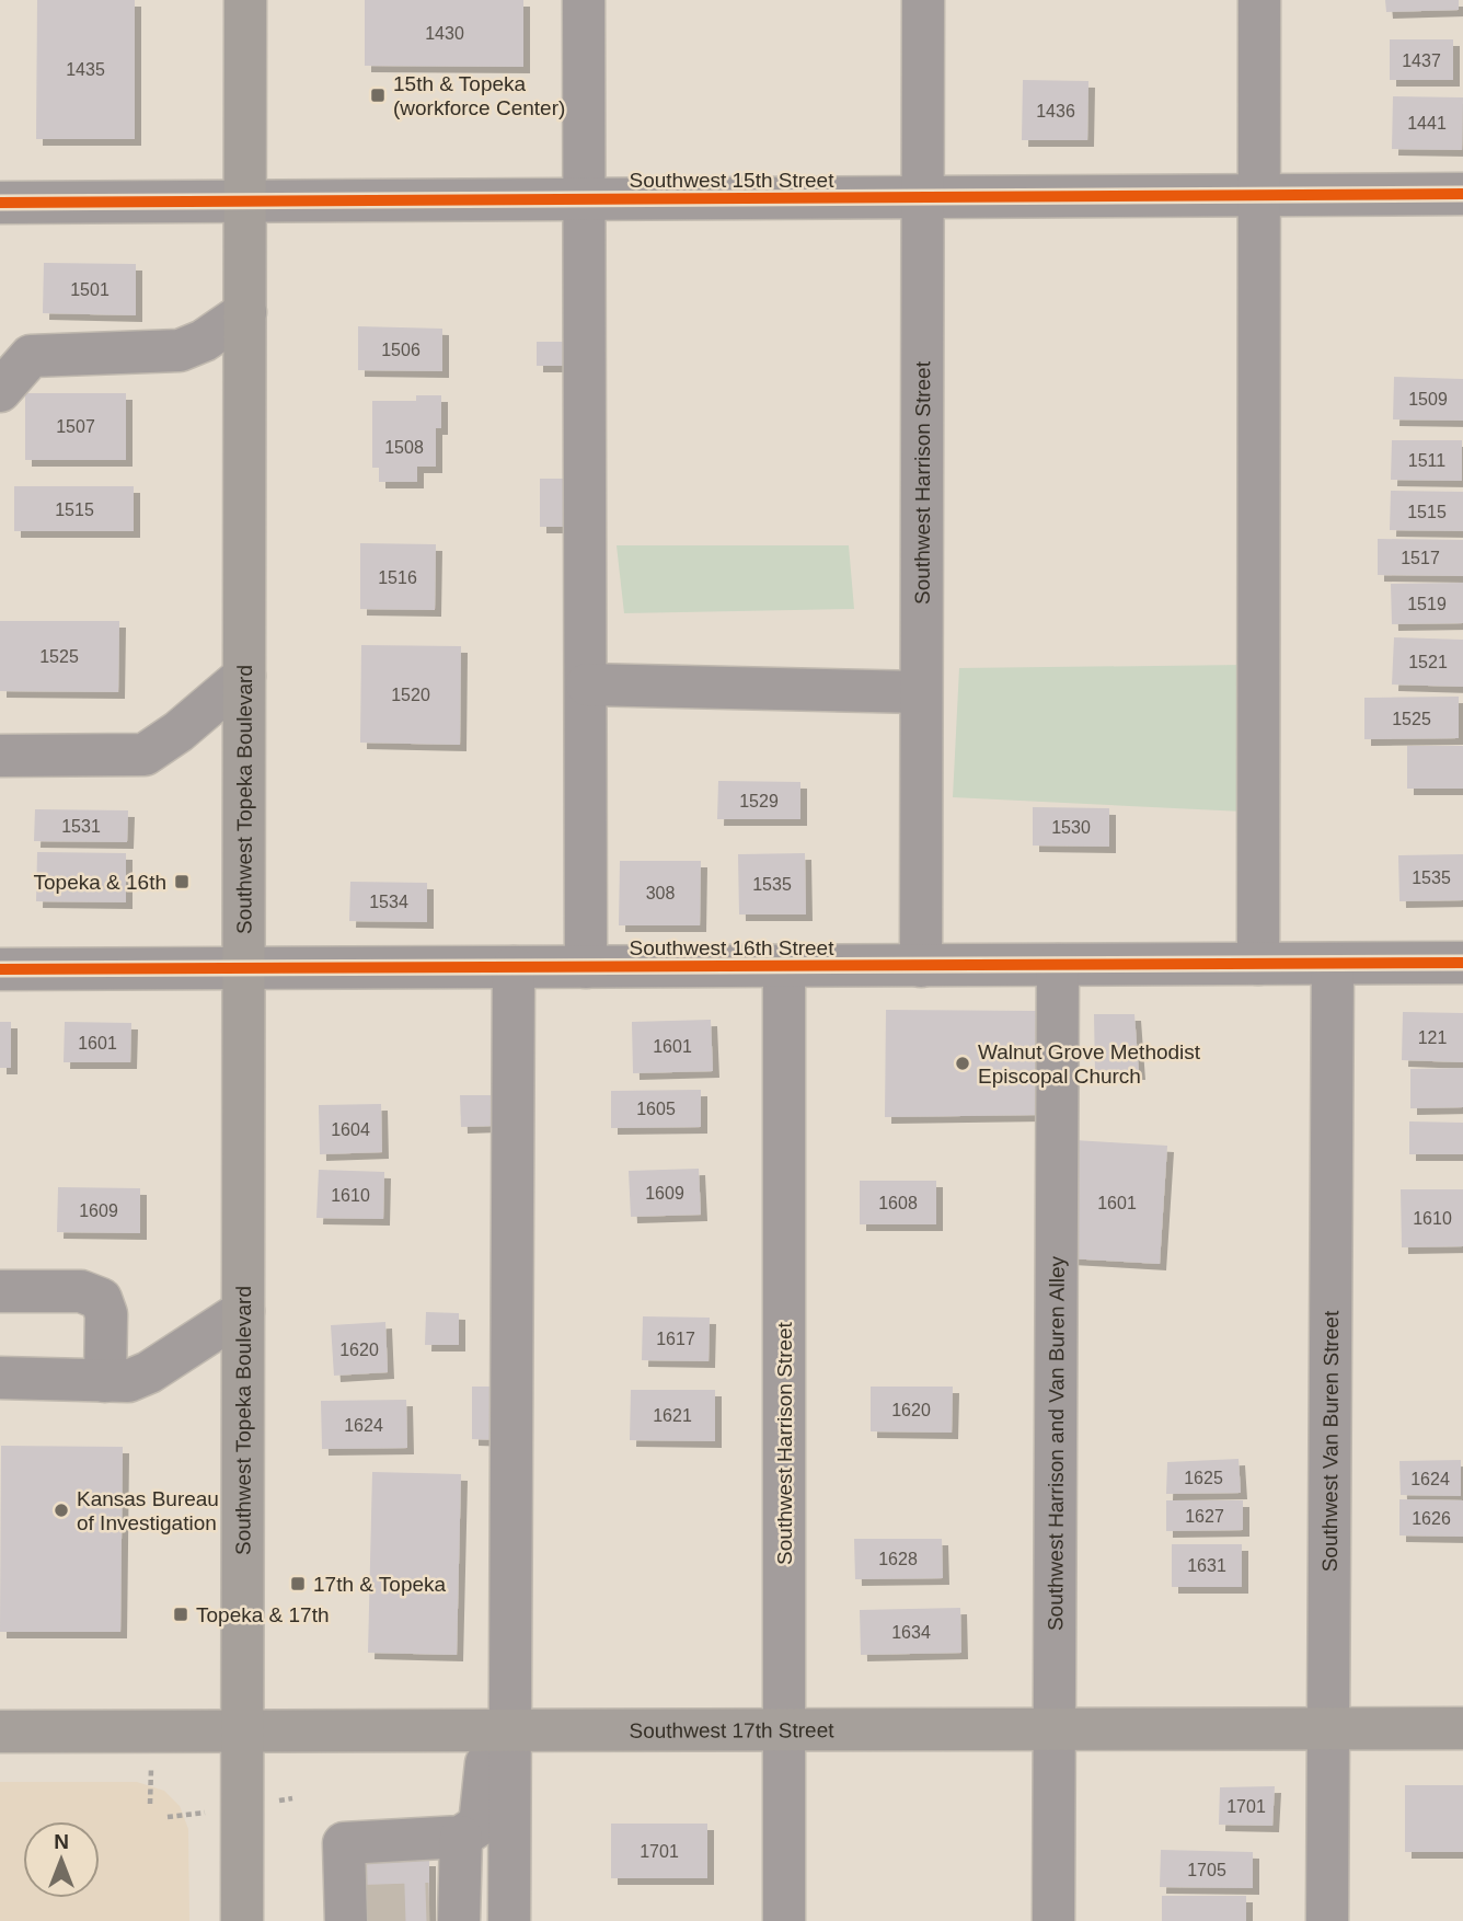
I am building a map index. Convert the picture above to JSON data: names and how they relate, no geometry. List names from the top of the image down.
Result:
{
  "streets": {
    "main road": ["Southwest Topeka Boulevard", "Southwest 17th Street"],
    "street": [
      "Southwest 15th Street",
      "Southwest Harrison Street",
      "Southwest 16th Street",
      "Southwest Harrison and Van Buren Alley",
      "Southwest Van Buren Street"
    ]
  },
  "crossings": [
    ["Southwest 15th Street", "Southwest Harrison Street"],
    ["Southwest 15th Street", "Southwest Topeka Boulevard"],
    ["Southwest Harrison Street", "Southwest 16th Street"],
    ["Southwest Harrison Street", "Southwest 17th Street"],
    ["Southwest Topeka Boulevard", "Southwest 16th Street"],
    ["Southwest Topeka Boulevard", "Southwest 17th Street"],
    ["Southwest 16th Street", "Southwest Harrison and Van Buren Alley"],
    ["Southwest 16th Street", "Southwest Van Buren Street"],
    ["Southwest Harrison and Van Buren Alley", "Southwest 17th Street"],
    ["Southwest Van Buren Street", "Southwest 17th Street"]
  ],
  "places": {
    "transit": [
      "15th & Topeka (workforce Center)",
      "Topeka & 16th",
      "17th & Topeka",
      "Topeka & 17th"
    ],
    "other": ["Walnut Grove Methodist Episcopal Church", "Kansas Bureau of Investigation"]
  },
  "house_numbers": [
    "1430",
    "1437",
    "1435",
    "1436",
    "1441",
    "1501",
    "1506",
    "1509",
    "1507",
    "1508",
    "1511",
    "1515",
    "1515",
    "1517",
    "1516",
    "1519",
    "1525",
    "1521",
    "1520",
    "1525",
    "1529",
    "1531",
    "1530",
    "1535",
    "1535",
    "308",
    "1534",
    "121",
    "1601",
    "1601",
    "1605",
    "1604",
    "1609",
    "1610",
    "1608",
    "1601",
    "1609",
    "1610",
    "1617",
    "1620",
    "1620",
    "1621",
    "1624",
    "1625",
    "1624",
    "1627",
    "1626",
    "1628",
    "1631",
    "1634",
    "1701",
    "1701",
    "1705"
  ],
  "north": "top"
}
